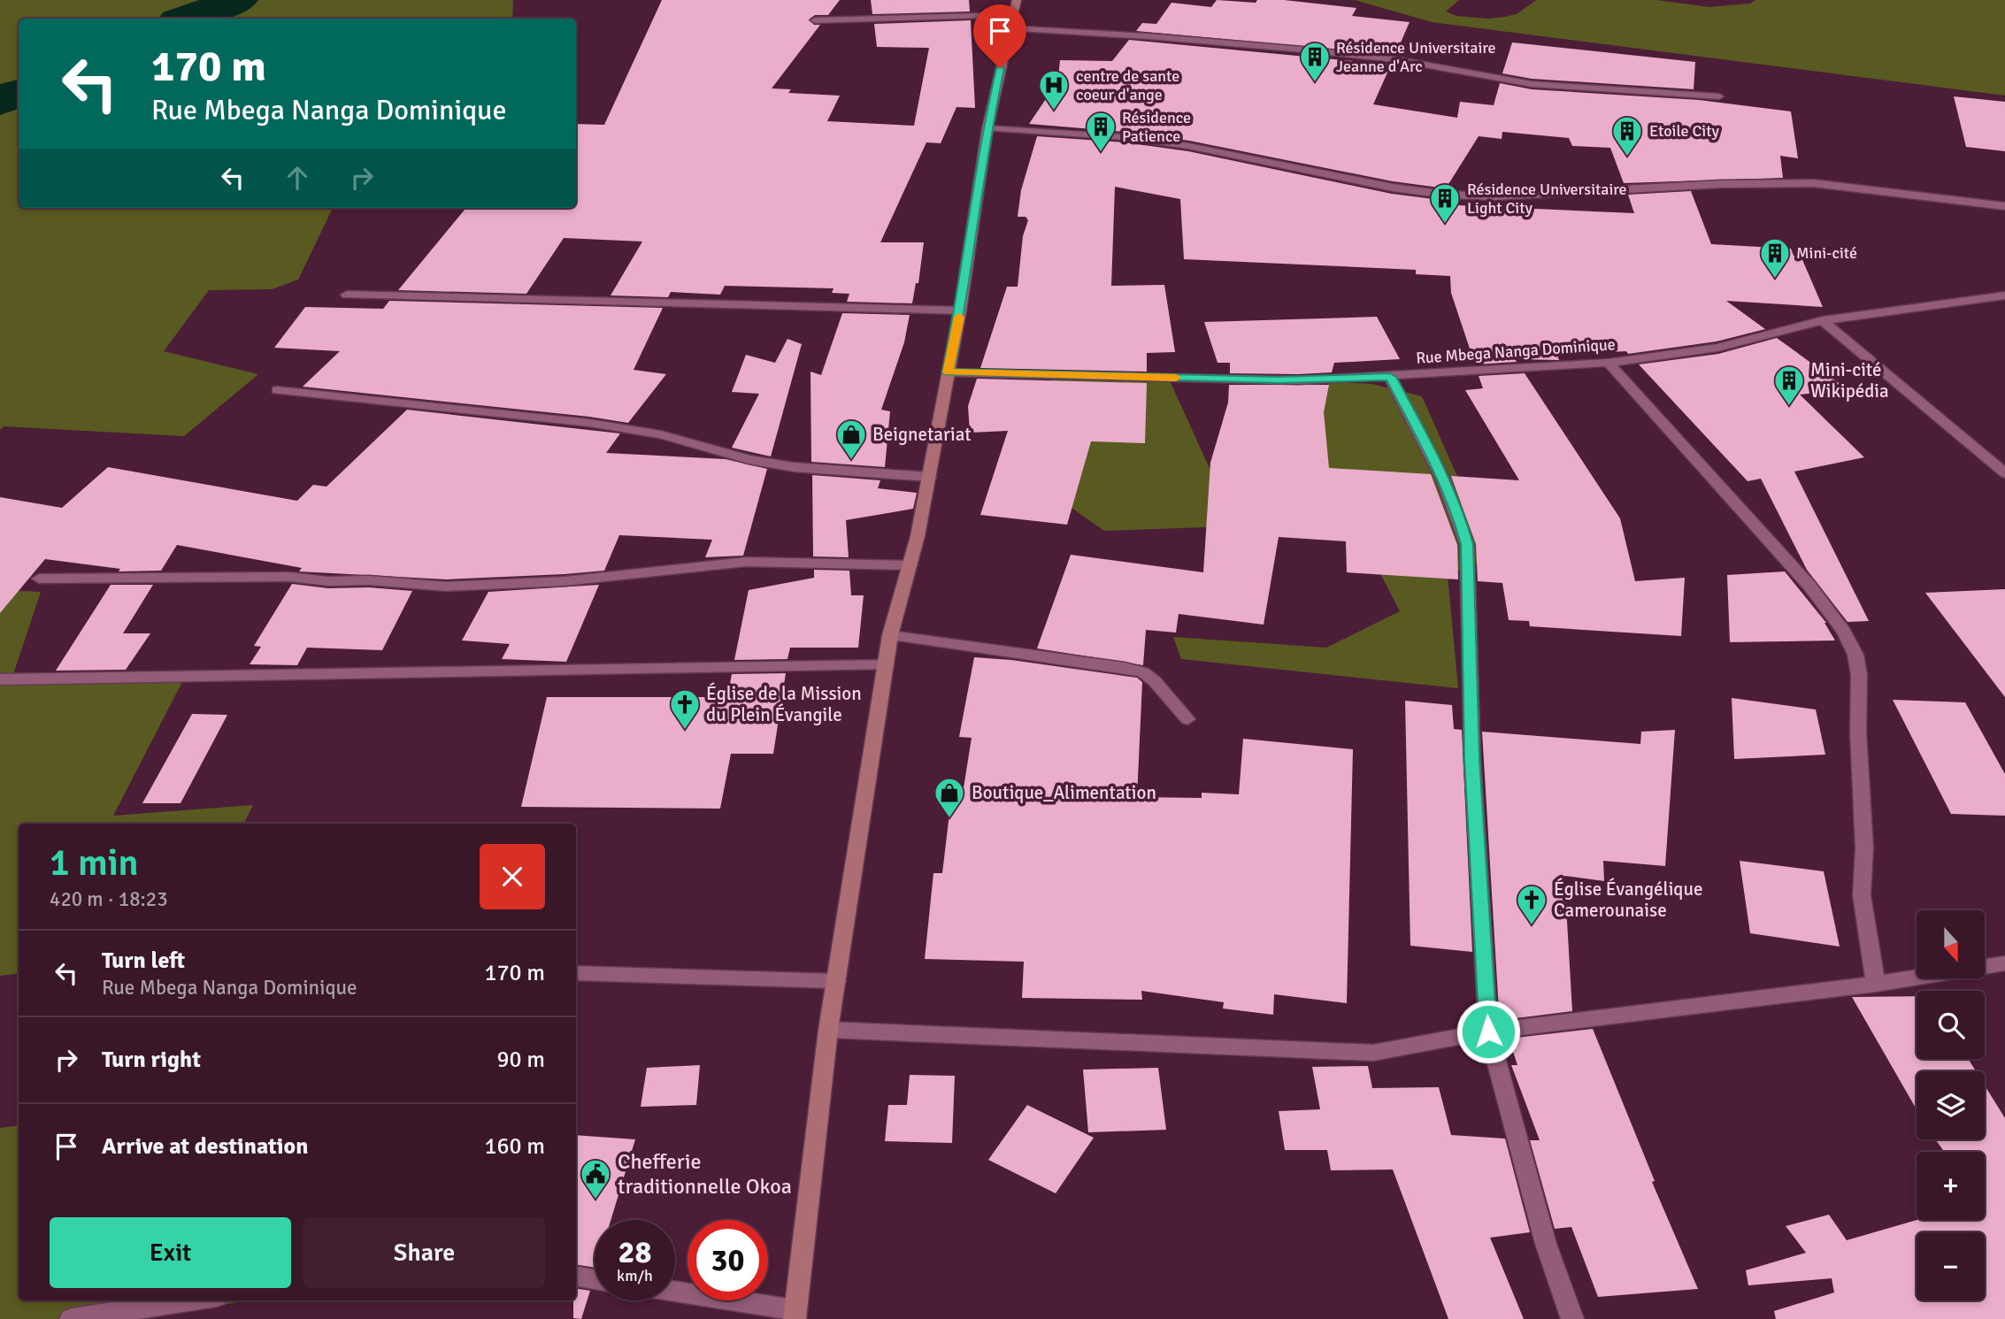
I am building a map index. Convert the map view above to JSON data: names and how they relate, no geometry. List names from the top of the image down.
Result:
{
  "streets": {
    "street": ["Rue Mbega Nanga Dominique"]
  },
  "places": {
    "building": [
      "Résidence Universitaire Jeanne d'Arc",
      "Résidence Patience",
      "Etoile City",
      "Résidence Universitaire Light City",
      "Mini-cité",
      "Mini-cité Wikipédia"
    ],
    "hospital": ["centre de sante coeur d'ange"],
    "shop": ["Beignetariat", "Boutique_Alimentation"],
    "church": ["Église de la Mission du Plein Évangile", "Église Évangélique Camerounaise"],
    "public building": ["Chefferie traditionnelle Okoa"]
  },
  "north": "bottom",
  "page": {
    "turn": ["170 m", "Rue Mbega Nanga Dominique"],
    "heading": ["1 min", "420 m · 18:23"],
    "map_buttons": ["+", "−"],
    "list": [
      {
        "name": "Turn left",
        "note": "Rue Mbega Nanga Dominique",
        "value": "170 m"
      },
      {
        "name": "Turn right",
        "value": "90 m"
      },
      {
        "name": "Arrive at destination",
        "value": "160 m"
      }
    ],
    "buttons": ["Exit", "Share"],
    "speed": "28 km/h",
    "limit": "30"
  }
}
